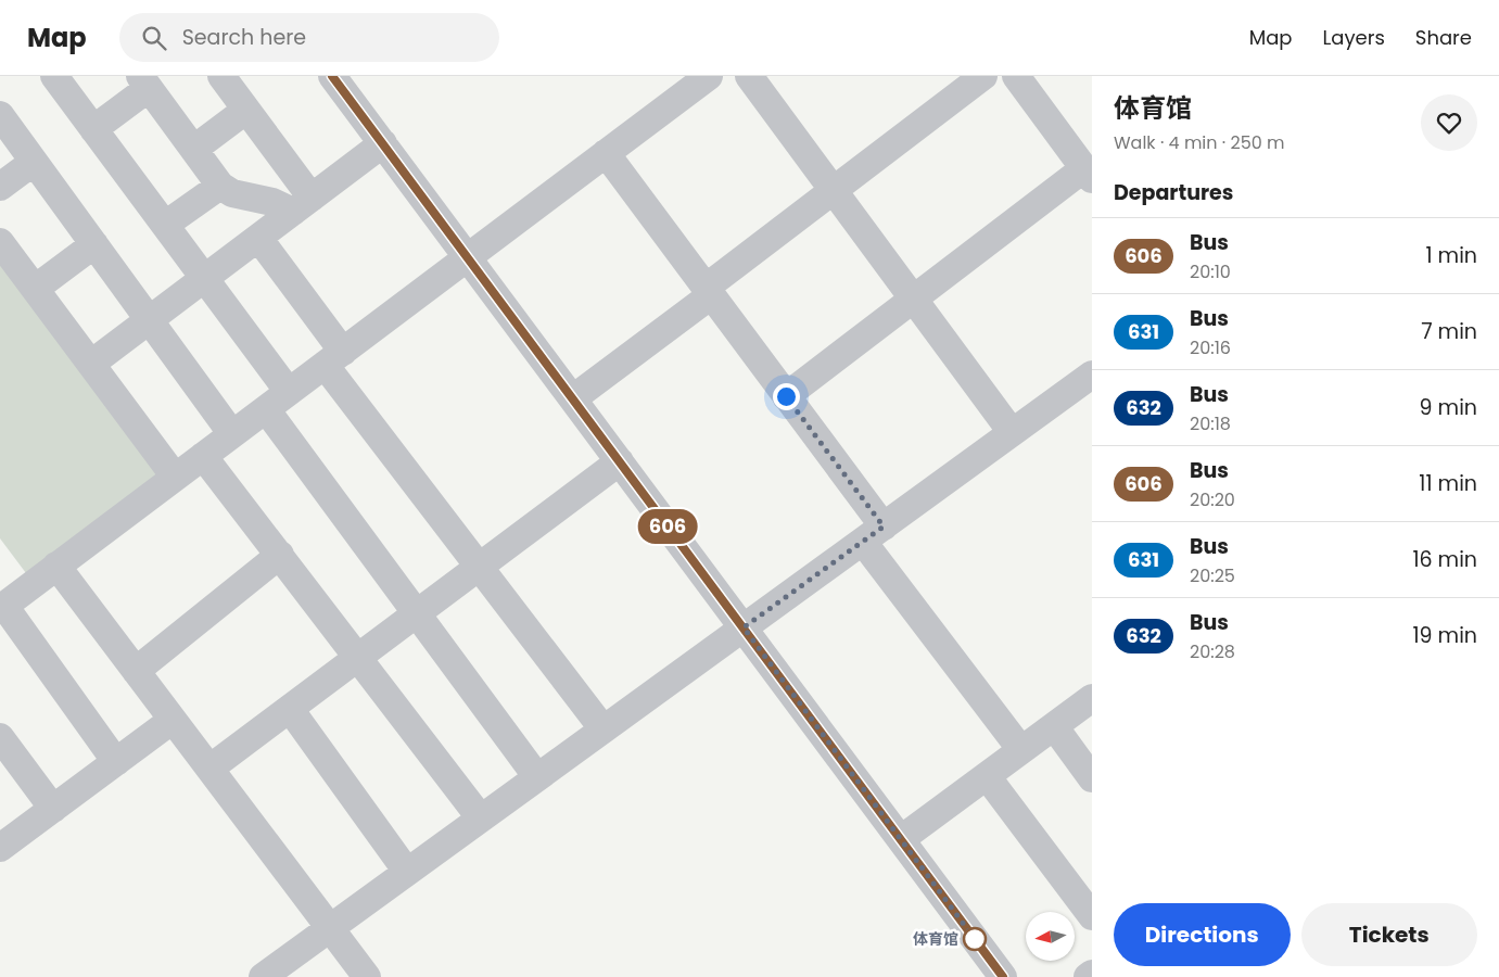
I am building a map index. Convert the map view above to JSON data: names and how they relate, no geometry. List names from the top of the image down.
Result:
{
  "places": ["体育馆"],
  "lines": ["bus line 606"],
  "north": "left",
  "page": {
    "header": "Map",
    "search": "Search here",
    "nav": ["Map", "Layers", "Share"],
    "on_map": "606",
    "heading": [
      ["体育馆", "Walk · 4 min · 250 m"],
      "Departures"
    ],
    "list": [
      {
        "mark": "606",
        "name": "Bus",
        "note": "20:10",
        "value": "1 min"
      },
      {
        "mark": "631",
        "name": "Bus",
        "note": "20:16",
        "value": "7 min"
      },
      {
        "mark": "632",
        "name": "Bus",
        "note": "20:18",
        "value": "9 min"
      },
      {
        "mark": "606",
        "name": "Bus",
        "note": "20:20",
        "value": "11 min"
      },
      {
        "mark": "631",
        "name": "Bus",
        "note": "20:25",
        "value": "16 min"
      },
      {
        "mark": "632",
        "name": "Bus",
        "note": "20:28",
        "value": "19 min"
      }
    ],
    "buttons": ["Directions", "Tickets"]
  }
}
